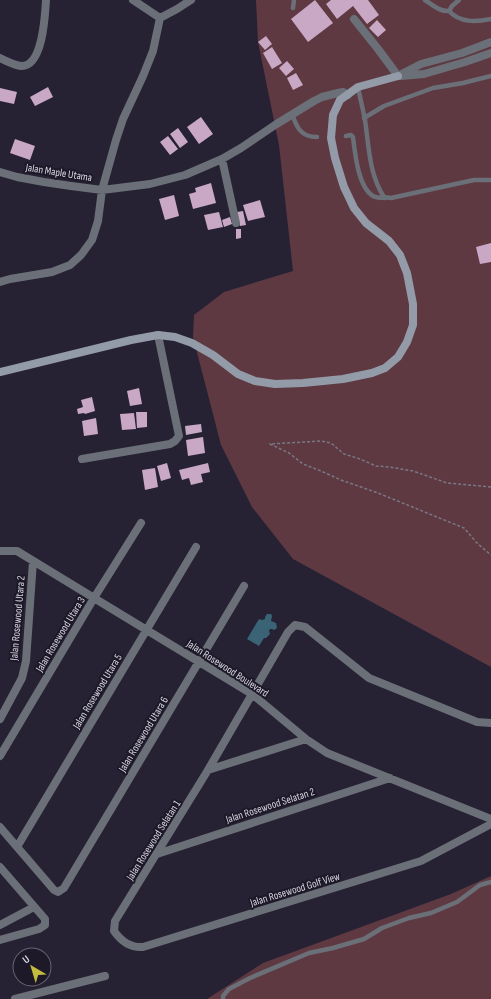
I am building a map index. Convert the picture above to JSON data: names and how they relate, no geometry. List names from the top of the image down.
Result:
{
  "streets": {
    "street": [
      "Jalan Maple Utama",
      "Jalan Rosewood Utara 2",
      "Jalan Rosewood Utara 3",
      "Jalan Rosewood Boulevard",
      "Jalan Rosewood Utara 5",
      "Jalan Rosewood Utara 6",
      "Jalan Rosewood Selatan 2",
      "Jalan Rosewood Selatan 1",
      "Jalan Rosewood Golf View"
    ]
  },
  "crossings": [
    ["Jalan Rosewood Utara 2", "Jalan Rosewood Boulevard"],
    ["Jalan Rosewood Utara 3", "Jalan Rosewood Boulevard"],
    ["Jalan Rosewood Boulevard", "Jalan Rosewood Utara 5"],
    ["Jalan Rosewood Boulevard", "Jalan Rosewood Utara 6"],
    ["Jalan Rosewood Boulevard", "Jalan Rosewood Selatan 2"],
    ["Jalan Rosewood Boulevard", "Jalan Rosewood Selatan 1"],
    ["Jalan Rosewood Utara 5", "Jalan Rosewood Utara 6"],
    ["Jalan Rosewood Selatan 2", "Jalan Rosewood Selatan 1"],
    ["Jalan Rosewood Selatan 1", "Jalan Rosewood Golf View"]
  ],
  "north": "top left"
}
